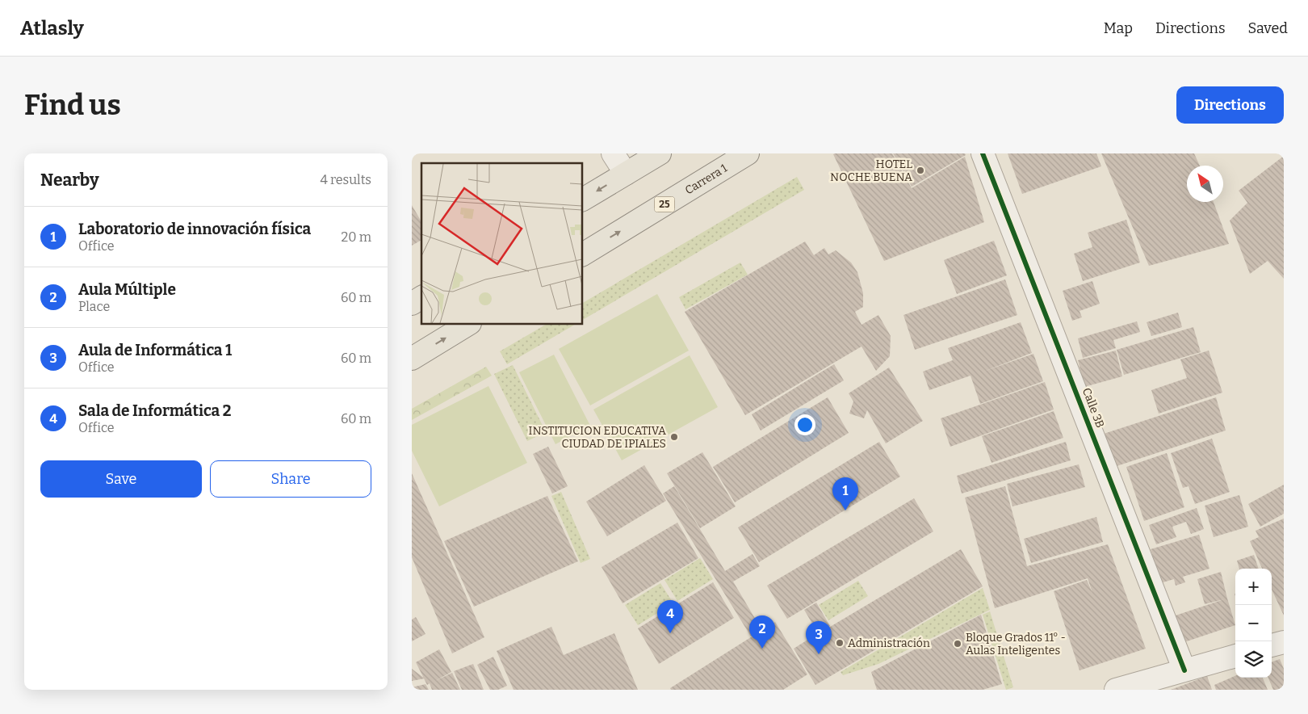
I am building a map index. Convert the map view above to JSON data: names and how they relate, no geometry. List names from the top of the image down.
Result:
{
  "streets": {
    "main road": ["Carrera 1", "25"],
    "street": ["Calle 3B"]
  },
  "places": [
    "HOTEL NOCHE BUENA",
    "INSTITUCION EDUCATIVA CIUDAD DE IPIALES",
    "Administración",
    "Bloque Grados 11° - Aulas Inteligentes"
  ],
  "north": "top left",
  "page": {
    "header": "Atlasly",
    "nav": ["Map", "Directions", "Saved"],
    "buttons": [
      "Directions",
      ["Save", "Share"]
    ],
    "title": "Find us",
    "heading": ["Nearby", "4 results"],
    "list": [
      {
        "mark": "1",
        "name": "Laboratorio de innovación física",
        "note": "Office",
        "value": "20 m"
      },
      {
        "mark": "2",
        "name": "Aula Múltiple",
        "note": "Place",
        "value": "60 m"
      },
      {
        "mark": "3",
        "name": "Aula de Informática 1",
        "note": "Office",
        "value": "60 m"
      },
      {
        "mark": "4",
        "name": "Sala de Informática 2",
        "note": "Office",
        "value": "60 m"
      }
    ],
    "pins": [
      "1",
      "4",
      "2",
      "3"
    ],
    "map_buttons": ["+", "−"]
  }
}
